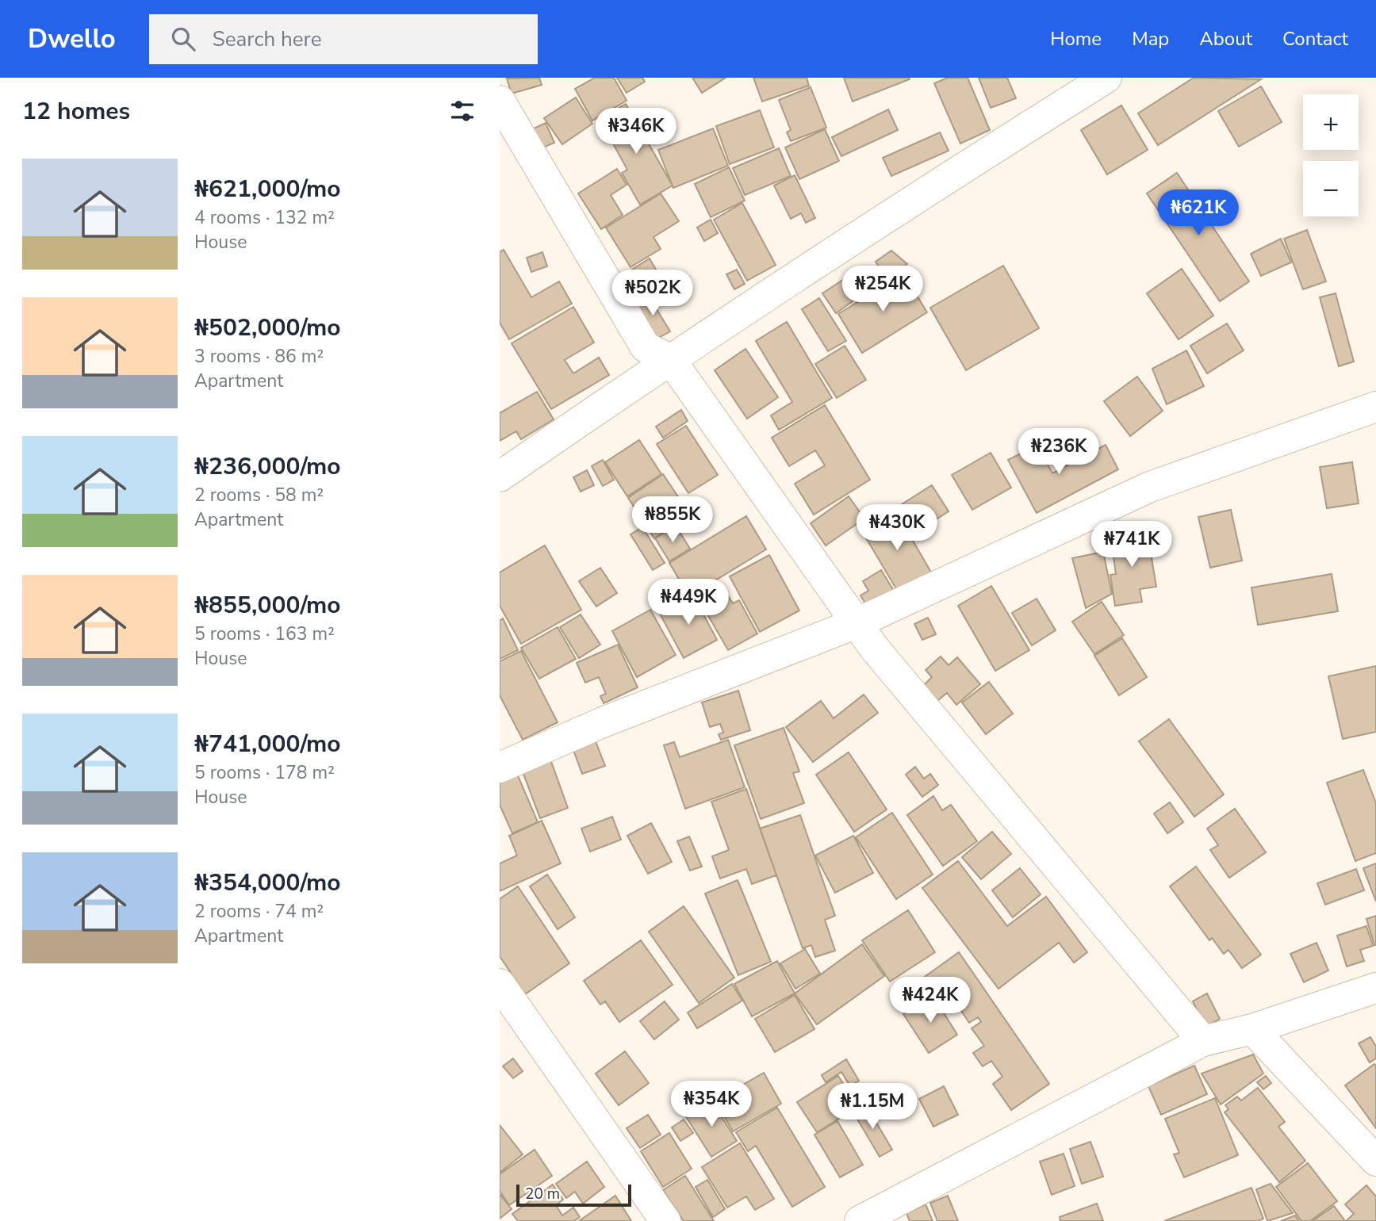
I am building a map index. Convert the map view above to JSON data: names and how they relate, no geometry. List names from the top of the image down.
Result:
{
  "scale_bar": "20 m",
  "page": {
    "header": "Dwello",
    "search": "Search here",
    "nav": [
      "Home",
      "Map",
      "About",
      "Contact"
    ],
    "heading": "12 homes",
    "map_buttons": ["+", "−"],
    "price": [
      "₦346K",
      "₦621K",
      "₦254K",
      "₦502K",
      "₦236K",
      "₦855K",
      "₦430K",
      "₦741K",
      "₦449K",
      "₦424K",
      "₦354K",
      "₦1.15M"
    ],
    "list": [
      {
        "name": "₦621,000/mo",
        "note": "4 rooms · 132 m² · House"
      },
      {
        "name": "₦502,000/mo",
        "note": "3 rooms · 86 m² · Apartment"
      },
      {
        "name": "₦236,000/mo",
        "note": "2 rooms · 58 m² · Apartment"
      },
      {
        "name": "₦855,000/mo",
        "note": "5 rooms · 163 m² · House"
      },
      {
        "name": "₦741,000/mo",
        "note": "5 rooms · 178 m² · House"
      },
      {
        "name": "₦354,000/mo",
        "note": "2 rooms · 74 m² · Apartment"
      }
    ],
    "scale": "20 m"
  }
}
